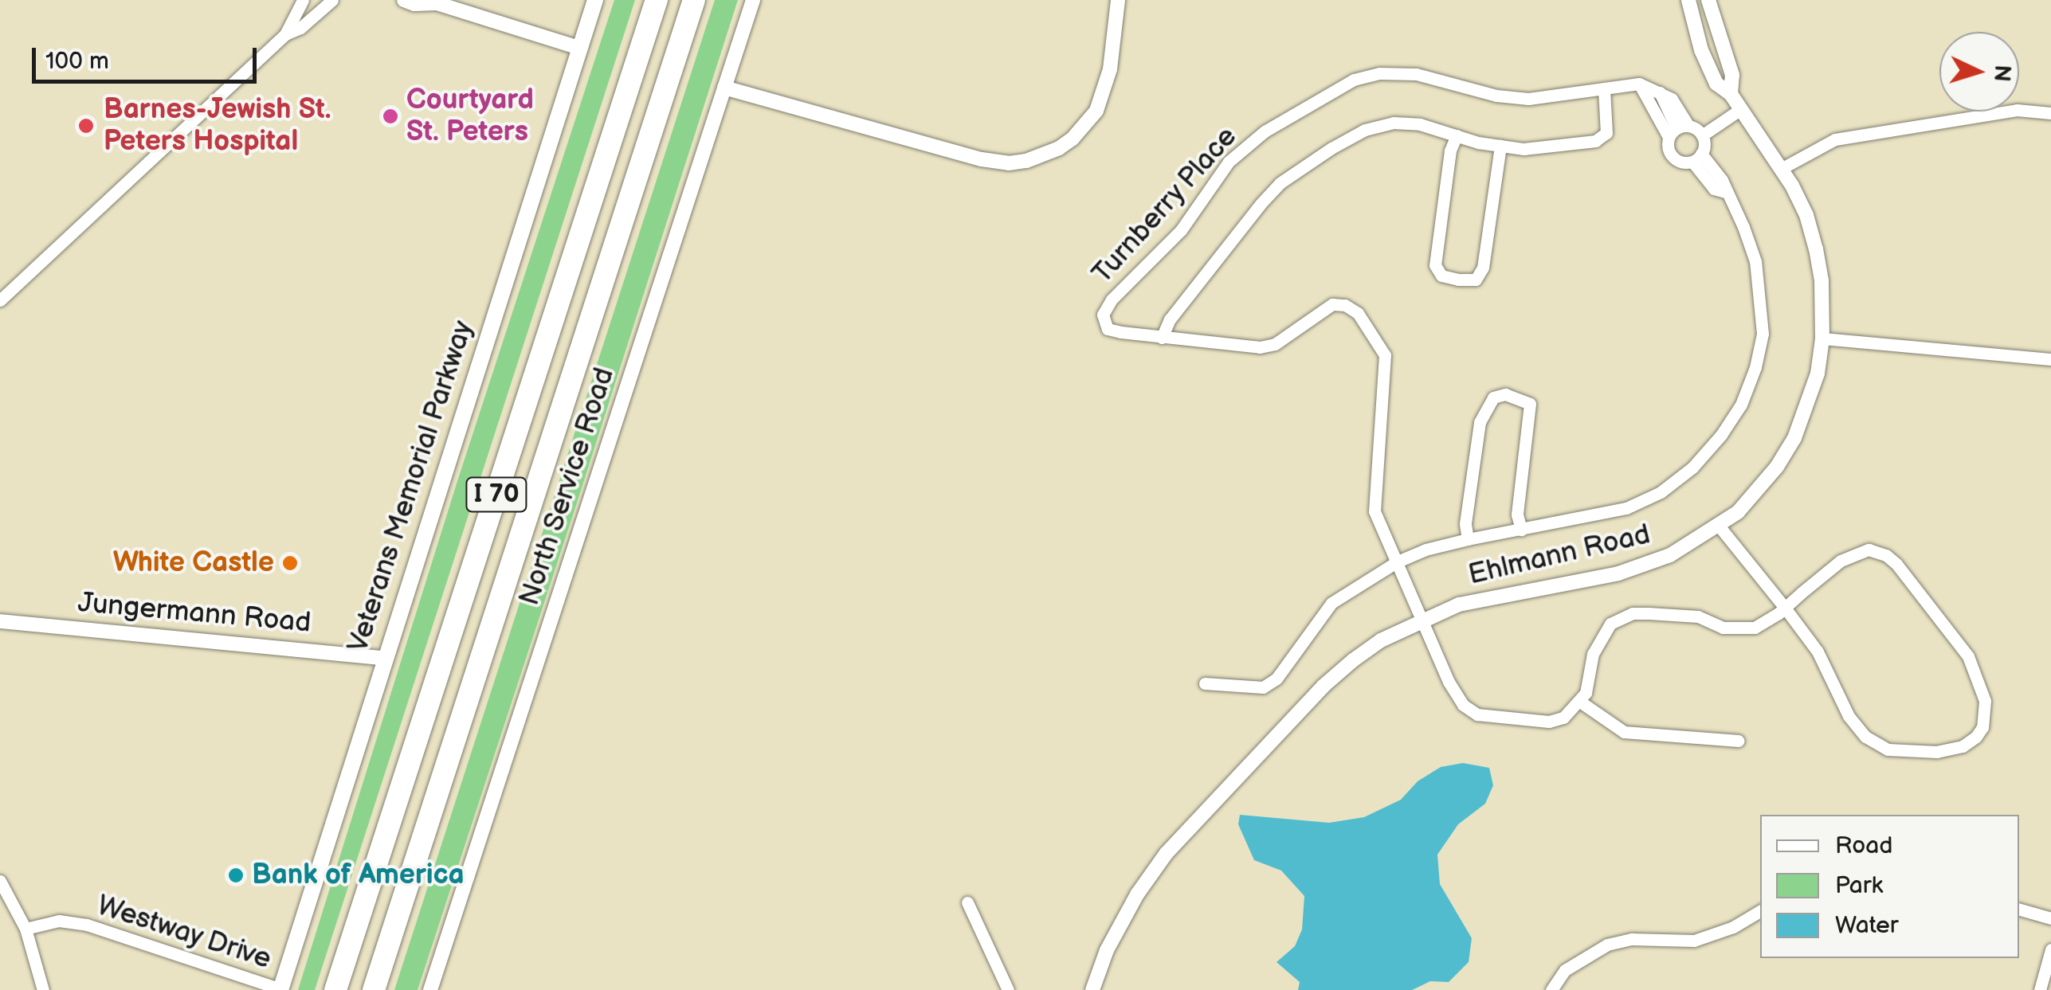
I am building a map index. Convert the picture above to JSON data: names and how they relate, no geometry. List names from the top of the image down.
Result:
{
  "streets": {
    "highway": ["I 70"],
    "main road": ["Veterans Memorial Parkway"],
    "street": [
      "Turnberry Place",
      "North Service Road",
      "Ehlmann Road",
      "Jungermann Road",
      "Westway Drive"
    ]
  },
  "crossings": [
    ["Turnberry Place", "Ehlmann Road"],
    ["Veterans Memorial Parkway", "Jungermann Road"],
    ["Veterans Memorial Parkway", "Westway Drive"]
  ],
  "places": [
    "Courtyard St. Peters",
    "Barnes-Jewish St. Peters Hospital",
    "White Castle",
    "Bank of America"
  ],
  "legend": ["Road", "Park", "Water"],
  "scale_bar": "100 m",
  "north": "right"
}
